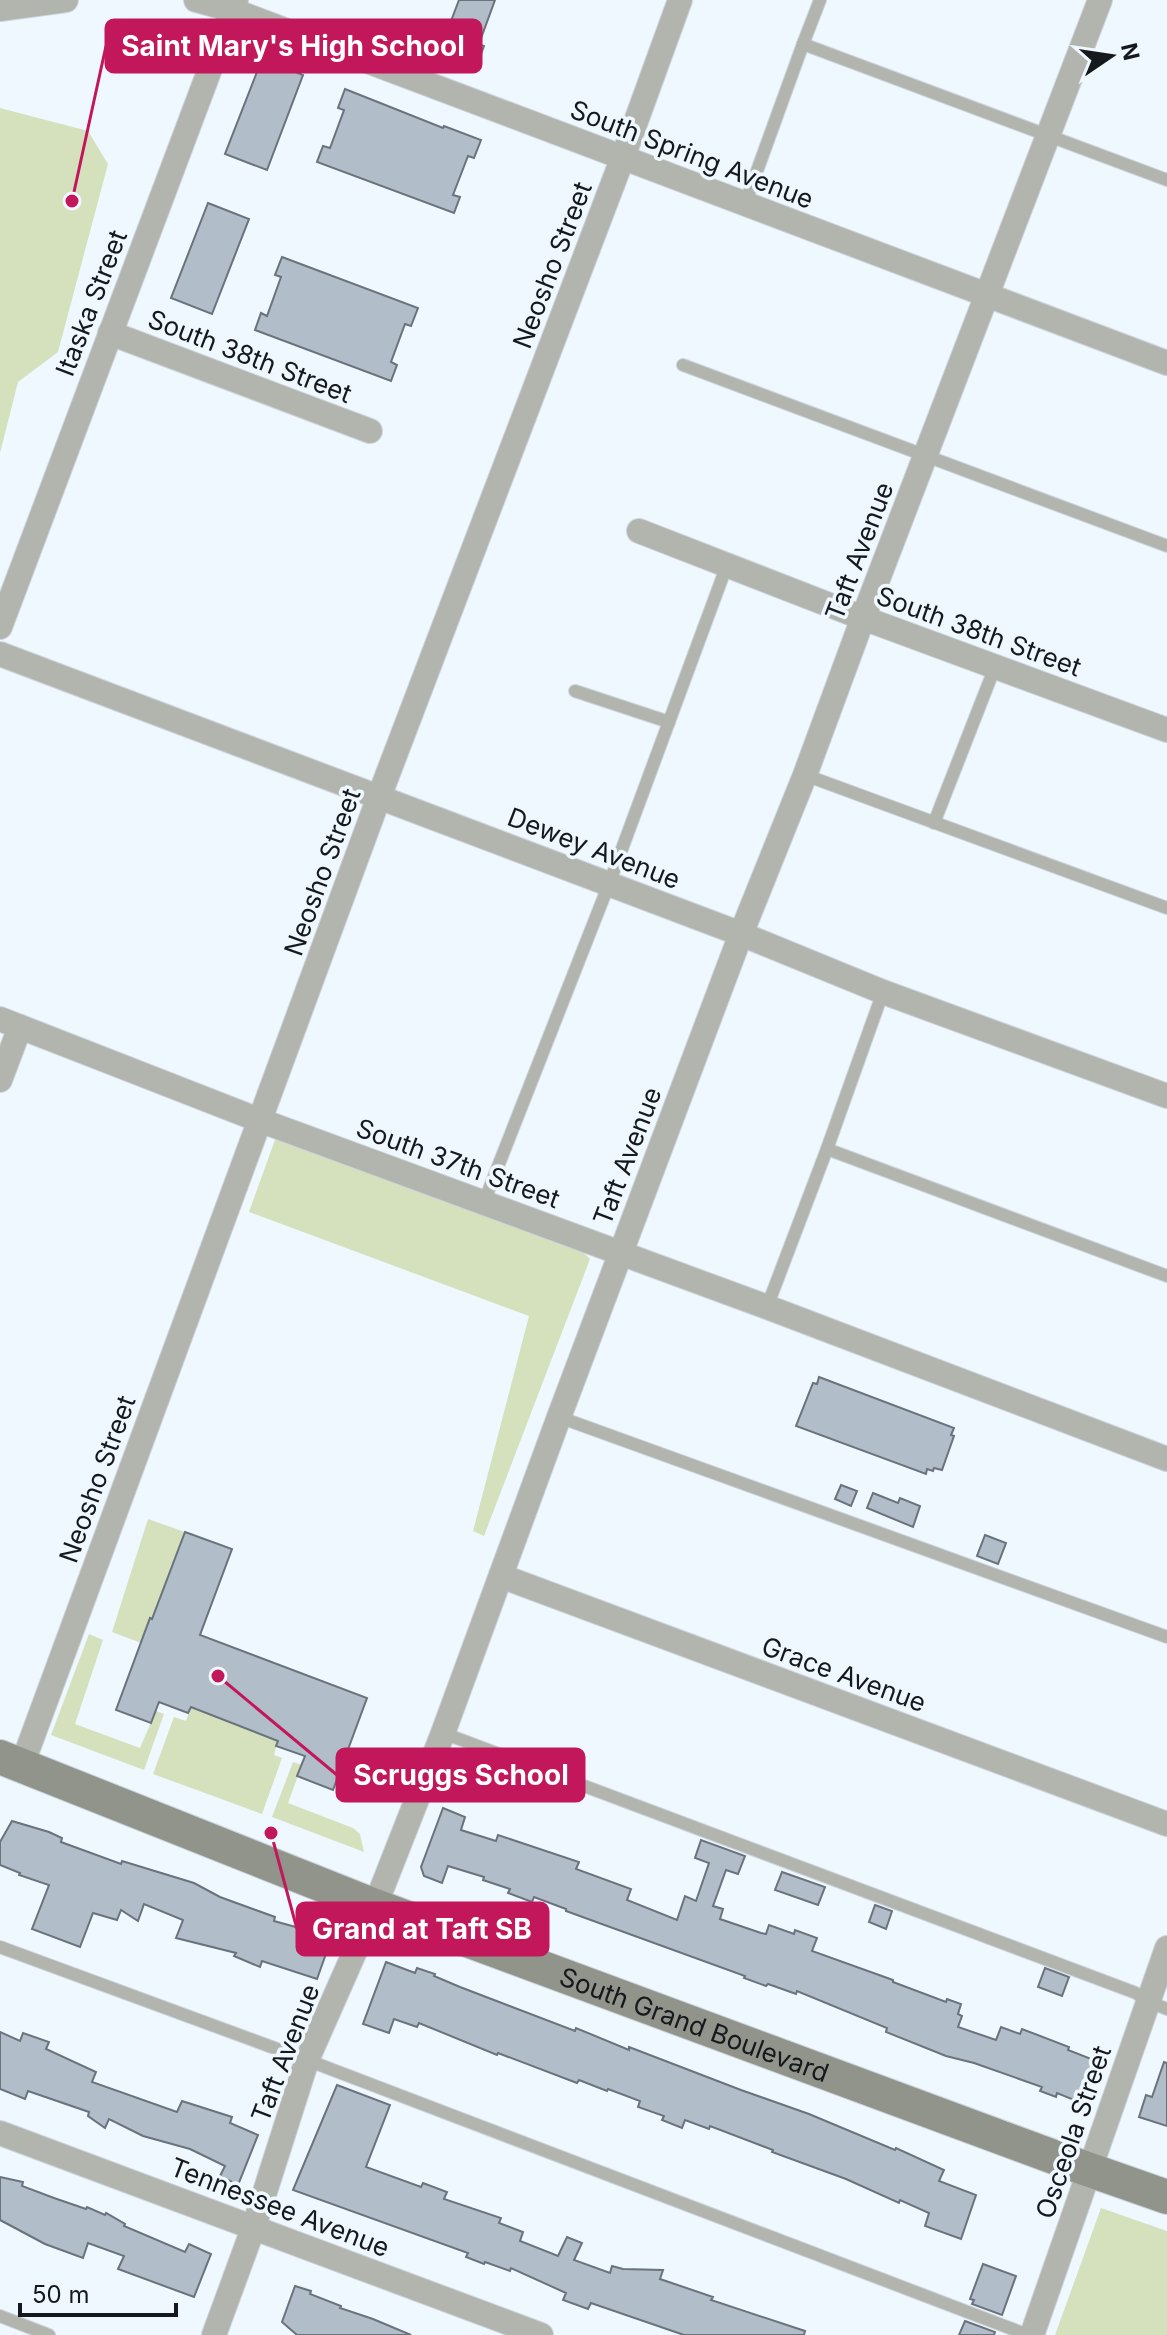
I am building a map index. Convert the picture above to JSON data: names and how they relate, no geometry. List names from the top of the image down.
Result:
{
  "streets": {
    "main road": ["South Grand Boulevard"],
    "street": [
      "South Spring Avenue",
      "Neosho Street",
      "Itaska Street",
      "South 38th Street",
      "Taft Avenue",
      "Dewey Avenue",
      "South 37th Street",
      "Grace Avenue",
      "Osceola Street",
      "Tennessee Avenue"
    ]
  },
  "crossings": [
    ["South Spring Avenue", "Neosho Street"],
    ["South Spring Avenue", "Itaska Street"],
    ["South Spring Avenue", "Taft Avenue"],
    ["Neosho Street", "Dewey Avenue"],
    ["Neosho Street", "South 37th Street"],
    ["Neosho Street", "South Grand Boulevard"],
    ["Itaska Street", "South 38th Street"],
    ["South 38th Street", "Taft Avenue"],
    ["Taft Avenue", "Dewey Avenue"],
    ["Taft Avenue", "South 37th Street"],
    ["Taft Avenue", "Grace Avenue"],
    ["Taft Avenue", "South Grand Boulevard"],
    ["Taft Avenue", "Tennessee Avenue"],
    ["South Grand Boulevard", "Osceola Street"]
  ],
  "places": ["Saint Mary's High School", "Scruggs School", "Grand at Taft SB"],
  "scale_bar": "50 m",
  "north": "right"
}
